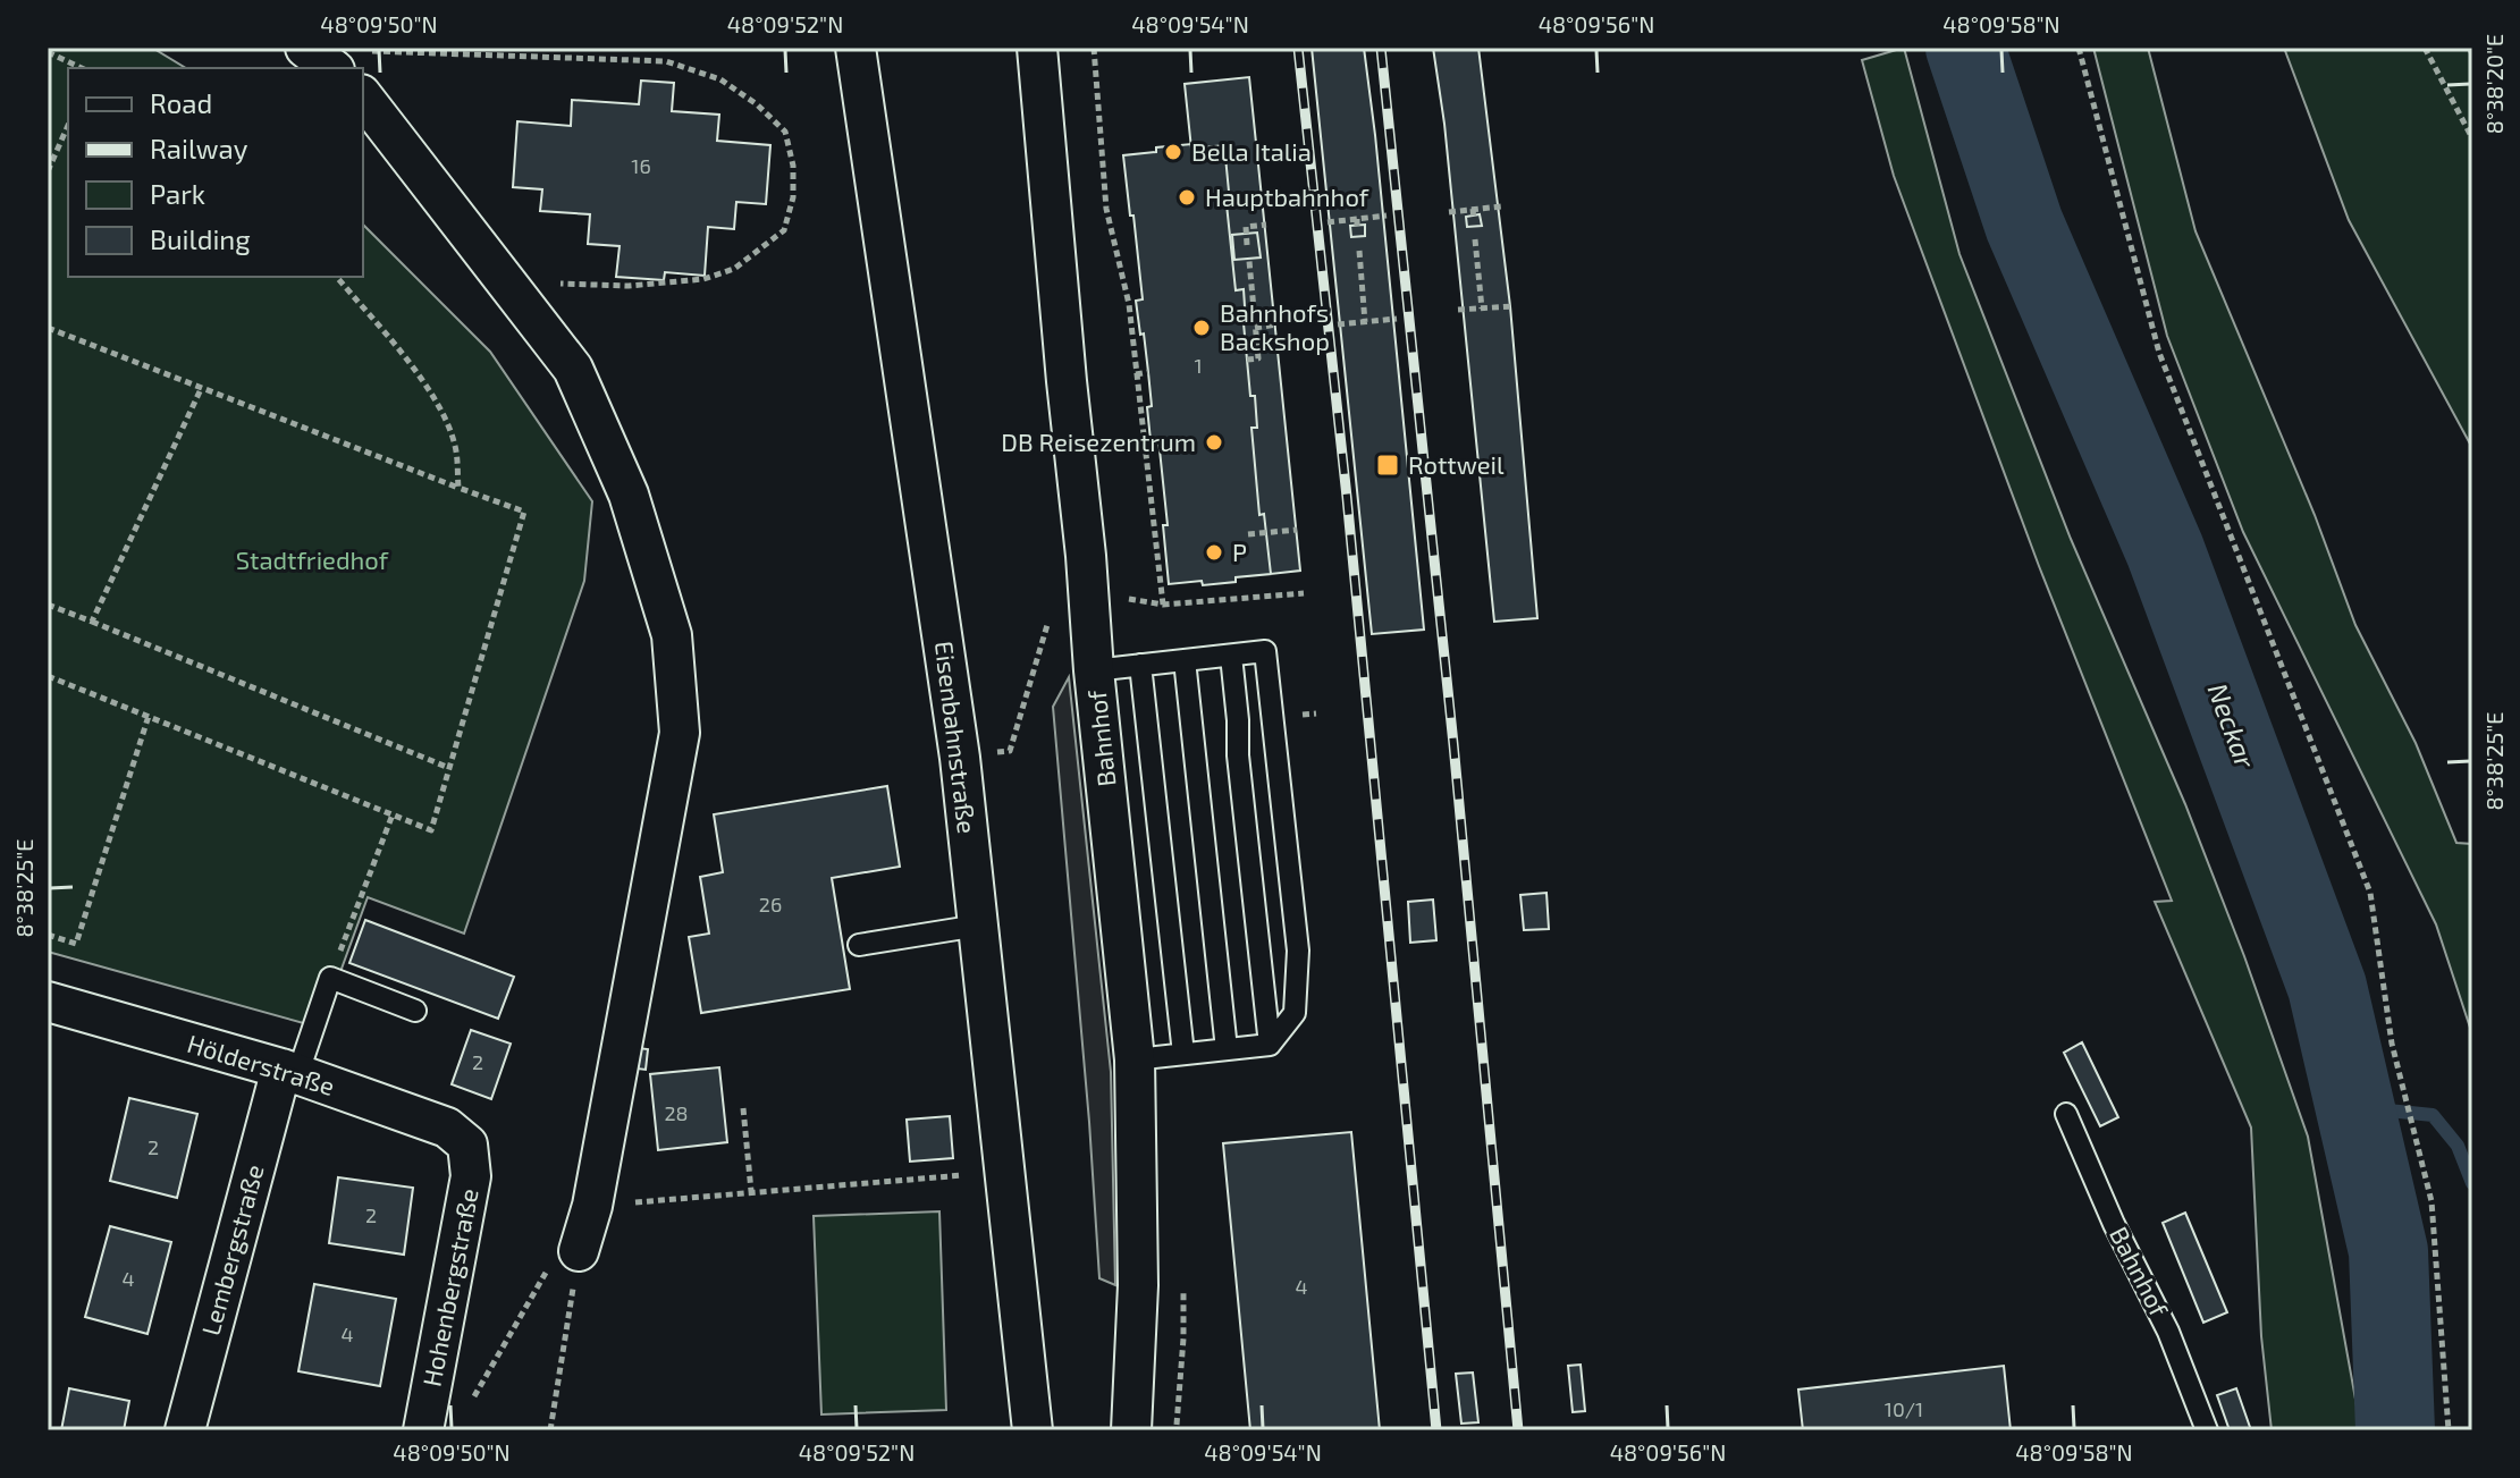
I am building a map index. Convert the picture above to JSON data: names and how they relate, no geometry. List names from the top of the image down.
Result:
{
  "streets": {
    "street": [
      "Eisenbahnstraße",
      "Bahnhof",
      "Hölderstraße",
      "Lembergstraße",
      "Hohenbergstraße"
    ]
  },
  "crossings": [
    ["Hölderstraße", "Lembergstraße"],
    ["Hölderstraße", "Hohenbergstraße"]
  ],
  "water": ["Neckar"],
  "parks": ["Stadtfriedhof"],
  "places": {
    "other": [
      "Bella Italia",
      "Hauptbahnhof",
      "Bahnhofs Backshop",
      "DB Reisezentrum",
      "P"
    ],
    "transit": ["Rottweil"]
  },
  "house_numbers": [
    "16",
    "1",
    "26",
    "2",
    "28",
    "2",
    "2",
    "4",
    "4",
    "4",
    "10/1"
  ],
  "legend": [
    "Road",
    "Railway",
    "Park",
    "Building"
  ],
  "coordinates": [
    "48°09'50\"N",
    "48°09'52\"N",
    "48°09'54\"N",
    "48°09'56\"N",
    "48°09'58\"N",
    "8°38'20\"E",
    "8°38'25\"E"
  ]
}
